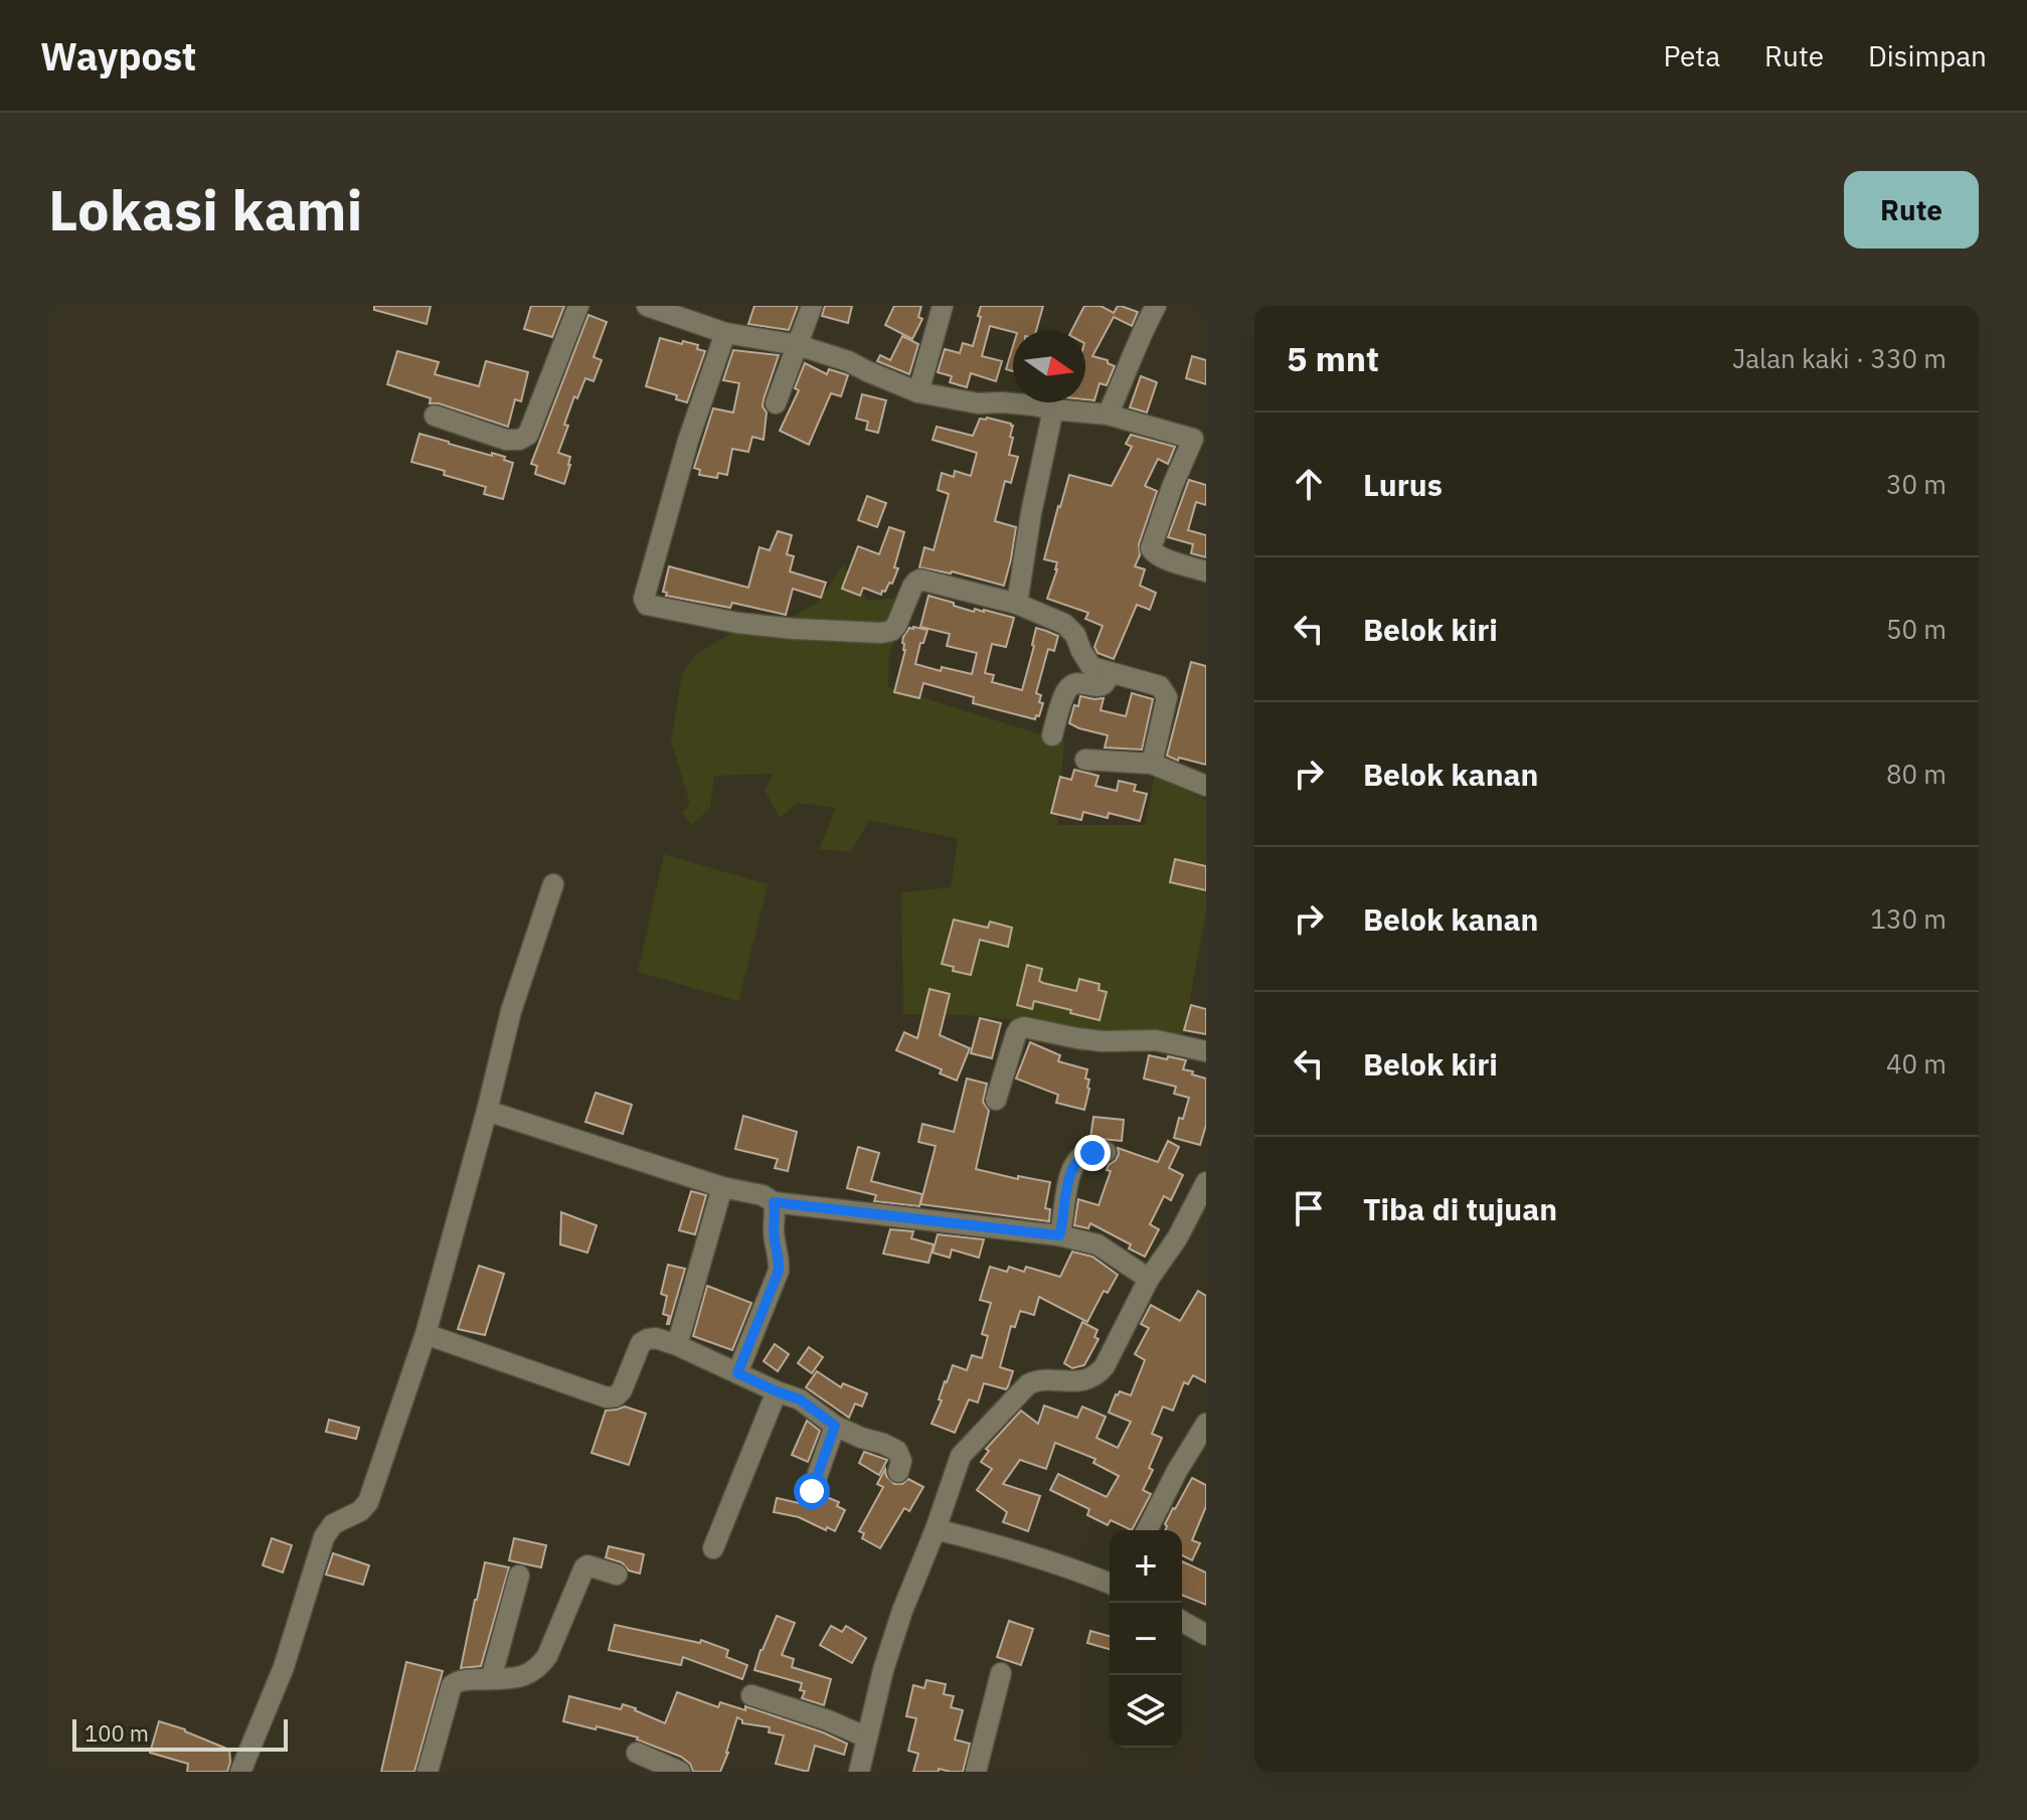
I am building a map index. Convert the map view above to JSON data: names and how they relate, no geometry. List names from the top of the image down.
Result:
{
  "scale_bar": "100 m",
  "north": "right",
  "page": {
    "header": "Waypost",
    "nav": ["Peta", "Rute", "Disimpan"],
    "buttons": "Rute",
    "title": "Lokasi kami",
    "heading": ["5 mnt", "Jalan kaki · 330 m"],
    "list": [
      ["Lurus", "30 m"],
      ["Belok kiri", "50 m"],
      ["Belok kanan", "80 m"],
      ["Belok kanan", "130 m"],
      ["Belok kiri", "40 m"],
      "Tiba di tujuan"
    ],
    "map_buttons": ["+", "−"],
    "scale": "100 m"
  }
}
